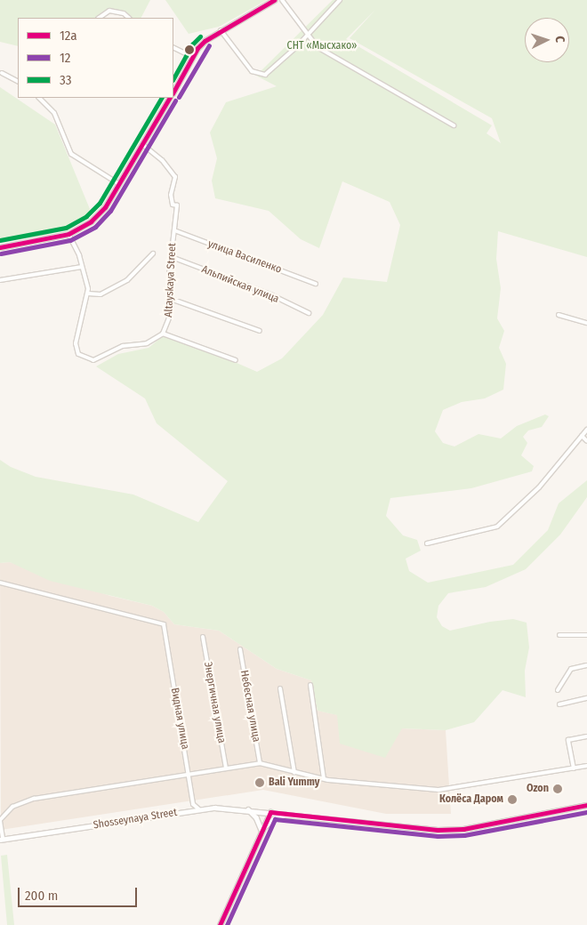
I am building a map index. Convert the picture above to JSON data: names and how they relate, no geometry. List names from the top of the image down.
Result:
{
  "streets": {
    "street": [
      "улица Василенко",
      "Altayskaya Street",
      "Альпийская улица",
      "Энергичная улица",
      "Небесная улица",
      "Видная улица",
      "Shosseynaya Street"
    ]
  },
  "crossings": [
    ["улица Василенко", "Altayskaya Street"],
    ["Altayskaya Street", "Альпийская улица"],
    ["Видная улица", "Shosseynaya Street"]
  ],
  "parks": ["СНТ «Мысхако»"],
  "places": ["Bali Yummy", "Ozon", "Колёса Даром"],
  "lines": ["transit line 12а", "transit line 33", "transit line 12"],
  "legend": ["12а", "12", "33"],
  "scale_bar": "200 m",
  "north": "right"
}
